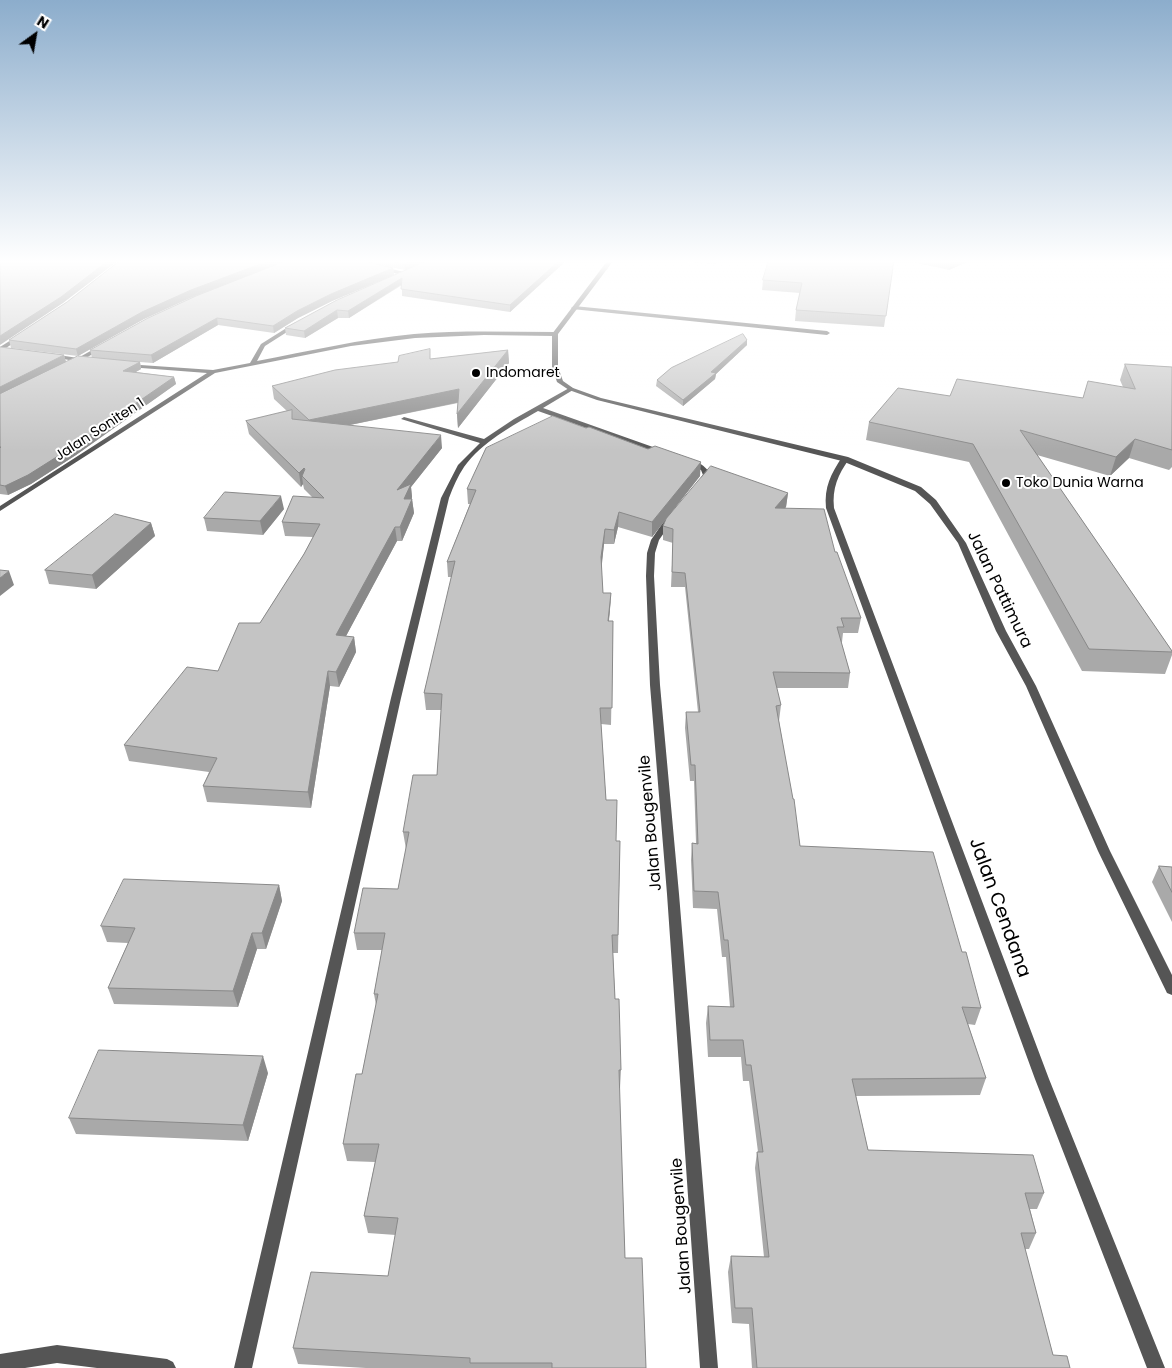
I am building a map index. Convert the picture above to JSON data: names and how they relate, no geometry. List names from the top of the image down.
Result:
{
  "streets": {
    "street": [
      "Jalan Soniten 1",
      "Jalan Pattimura",
      "Jalan Bougenvile",
      "Jalan Cendana"
    ]
  },
  "crossings": [
    ["Jalan Pattimura", "Jalan Cendana"]
  ],
  "places": ["Indomaret", "Toko Dunia Warna"],
  "north": "top right"
}
